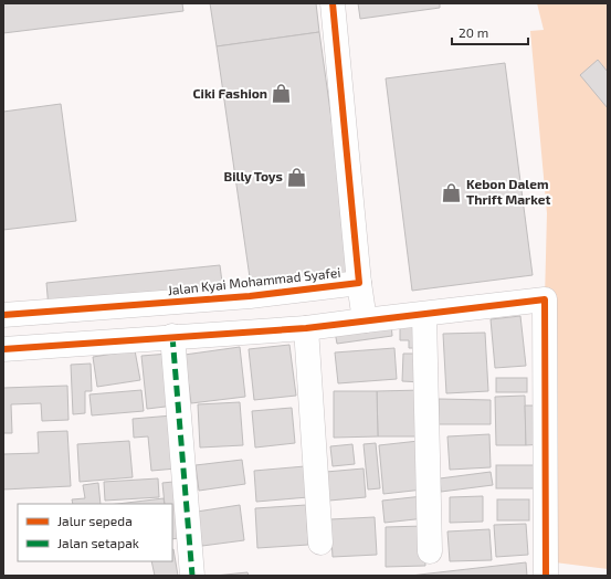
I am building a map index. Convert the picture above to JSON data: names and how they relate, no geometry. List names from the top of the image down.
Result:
{
  "streets": {
    "street": ["Jalan Kyai Mohammad Syafei"]
  },
  "places": {
    "shop": ["Ciki Fashion", "Billy Toys", "Kebon Dalem Thrift Market"]
  },
  "legend": ["Jalur sepeda", "Jalan setapak"],
  "scale_bar": "20 m"
}
